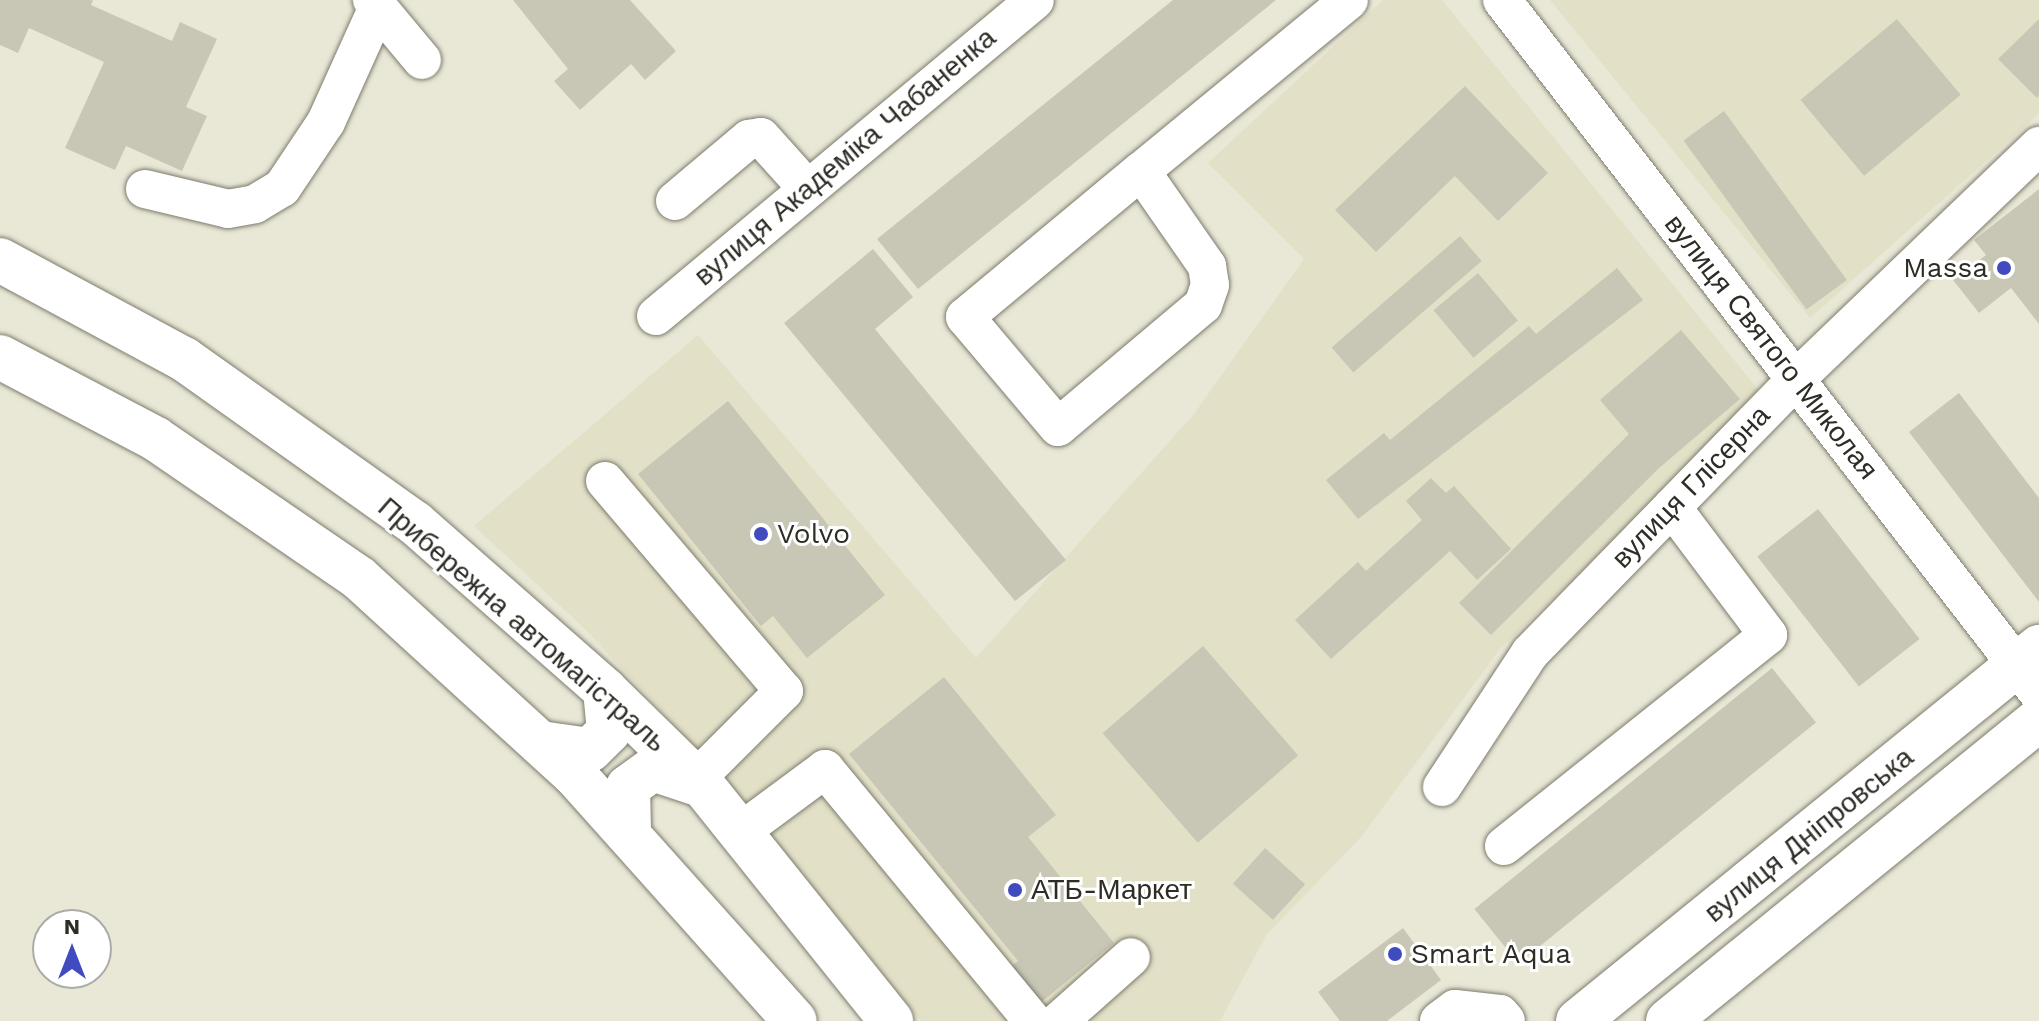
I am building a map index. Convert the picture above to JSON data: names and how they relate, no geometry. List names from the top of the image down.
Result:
{
  "streets": {
    "main road": ["Прибережна автомагістраль", "вулиця Дніпровська"],
    "street": ["вулиця Академіка Чабаненка", "вулиця Святого Миколая", "вулиця Глісерна"]
  },
  "crossings": [
    ["вулиця Святого Миколая", "вулиця Глісерна"],
    ["вулиця Святого Миколая", "вулиця Дніпровська"]
  ],
  "places": [
    "Massa",
    "Volvo",
    "АТБ-Маркет",
    "Smart Aqua"
  ],
  "north": "top"
}
